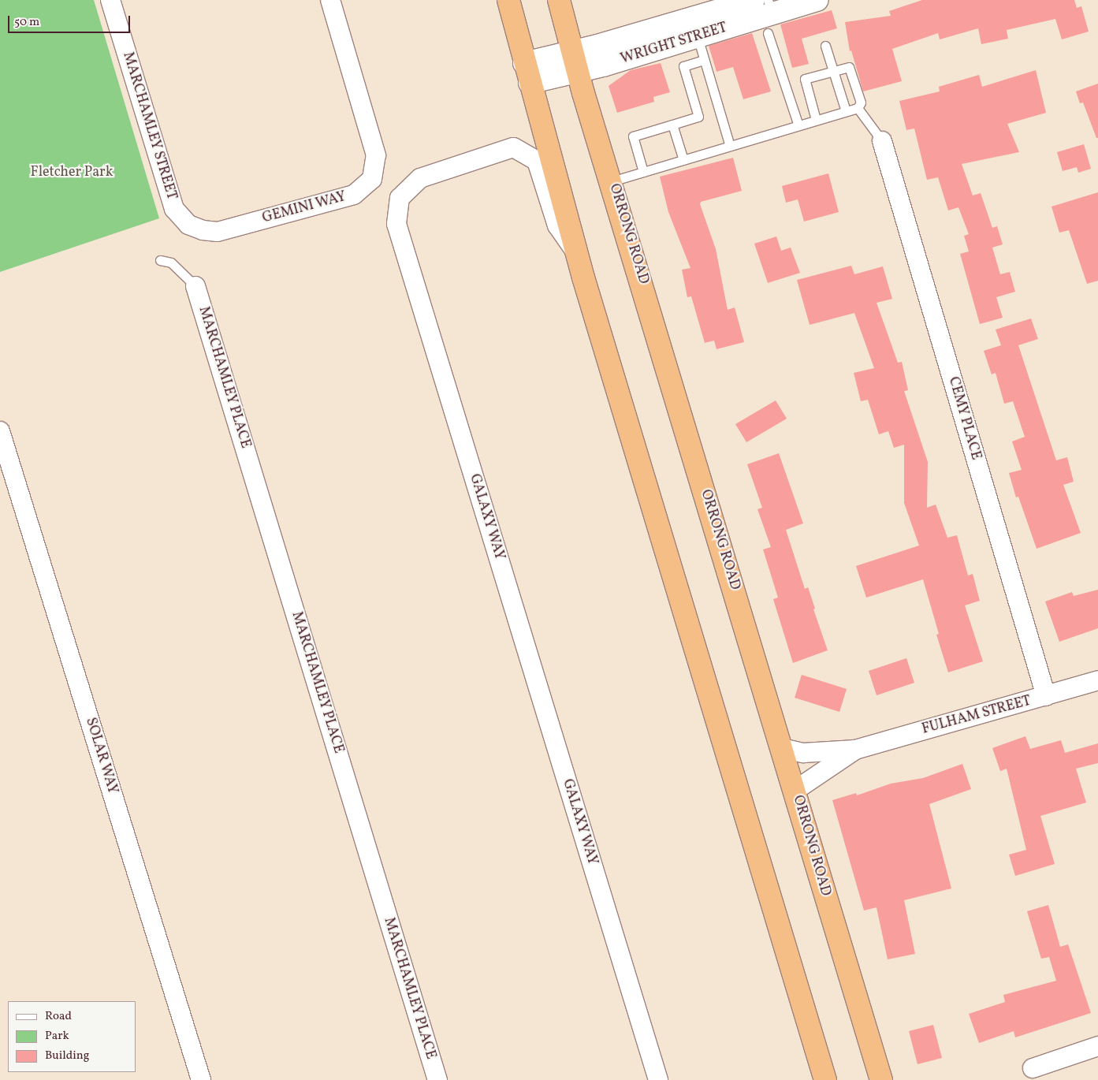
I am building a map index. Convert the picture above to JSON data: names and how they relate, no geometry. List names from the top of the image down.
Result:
{
  "streets": {
    "highway": ["ORRONG ROAD"],
    "street": [
      "WRIGHT STREET",
      "MARCHAMLEY STREET",
      "GEMINI WAY",
      "MARCHAMLEY PLACE",
      "CEMY PLACE",
      "GALAXY WAY",
      "FULHAM STREET",
      "SOLAR WAY"
    ]
  },
  "crossings": [
    ["WRIGHT STREET", "ORRONG ROAD"],
    ["MARCHAMLEY STREET", "GEMINI WAY"],
    ["ORRONG ROAD", "FULHAM STREET"],
    ["CEMY PLACE", "FULHAM STREET"]
  ],
  "parks": ["Fletcher Park"],
  "legend": ["Road", "Park", "Building"],
  "scale_bar": "50 m"
}
